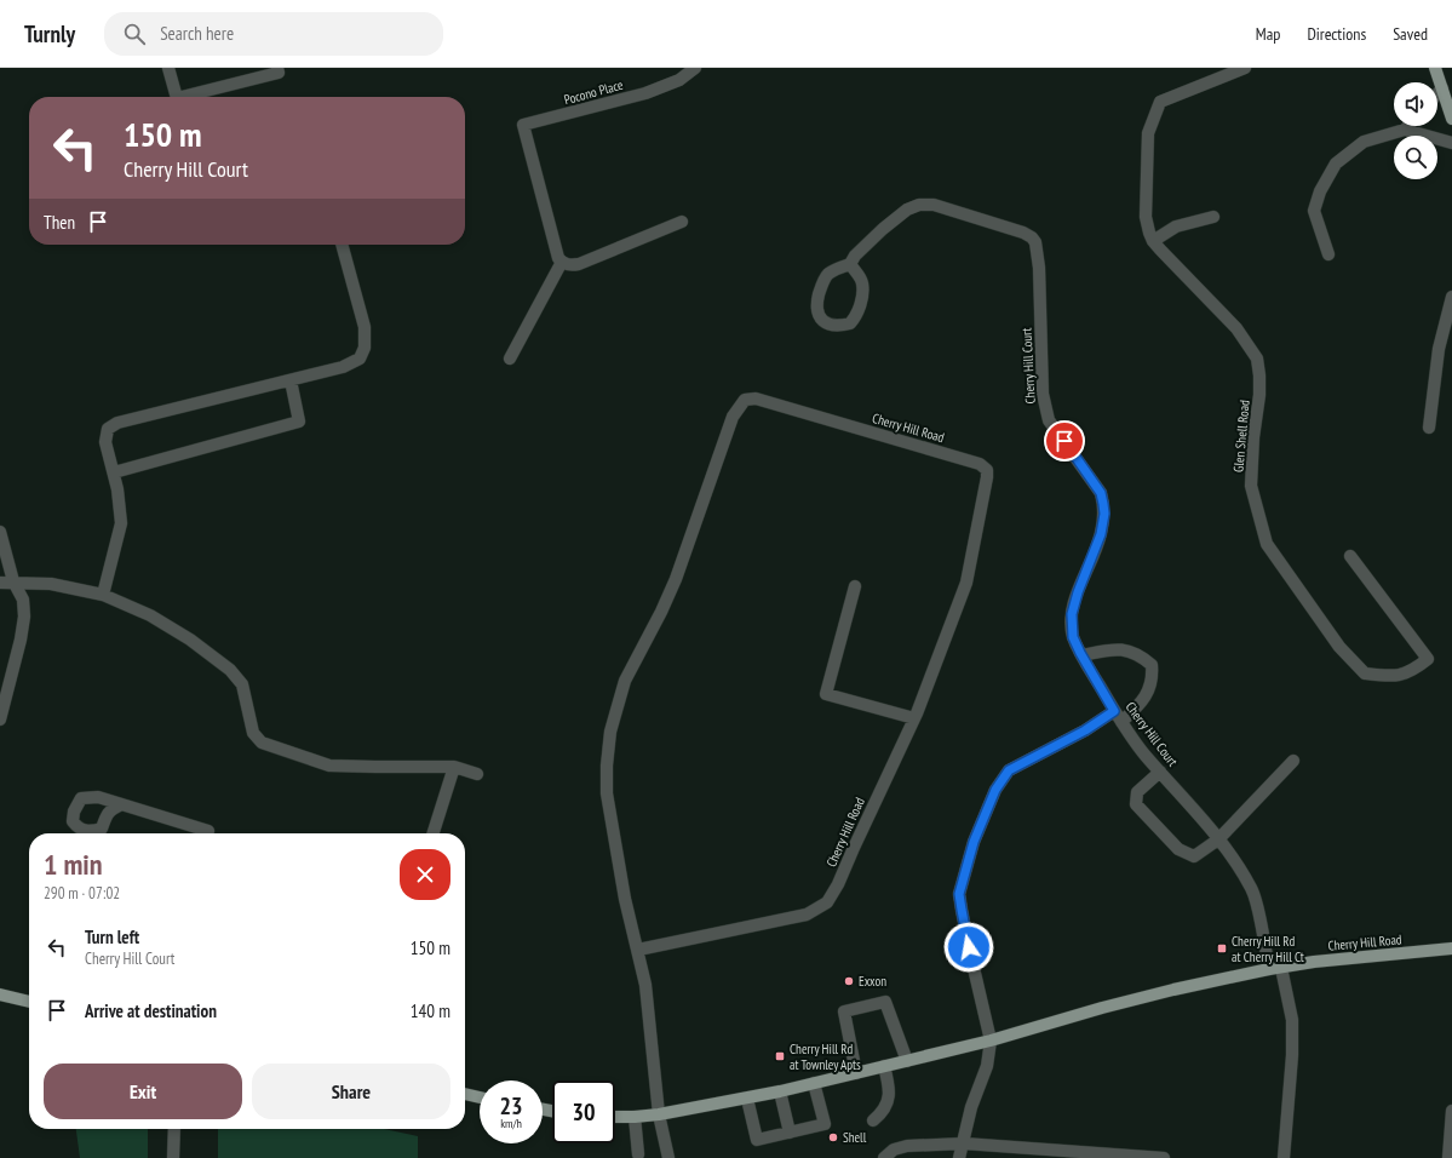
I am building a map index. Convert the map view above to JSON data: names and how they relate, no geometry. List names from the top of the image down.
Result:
{
  "streets": {
    "main road": ["Cherry Hill Road"],
    "street": ["Pocono Place", "Cherry Hill Court", "Glen Shell Road"]
  },
  "crossings": [
    ["Cherry Hill Court", "Cherry Hill Road"]
  ],
  "places": {
    "transit": ["Cherry Hill Rd at Cherry Hill Ct", "Cherry Hill Rd at Townley Apts"],
    "other": ["Exxon", "Shell"]
  },
  "page": {
    "header": "Turnly",
    "search": "Search here",
    "nav": ["Map", "Directions", "Saved"],
    "turn": ["150 m", "Cherry Hill Court"],
    "then": "Then",
    "heading": ["1 min", "290 m · 07:02"],
    "list": [
      {
        "name": "Turn left",
        "note": "Cherry Hill Court",
        "value": "150 m"
      },
      {
        "name": "Arrive at destination",
        "value": "140 m"
      }
    ],
    "buttons": ["Exit", "Share"],
    "speed": "23 km/h",
    "limit": "30"
  }
}
